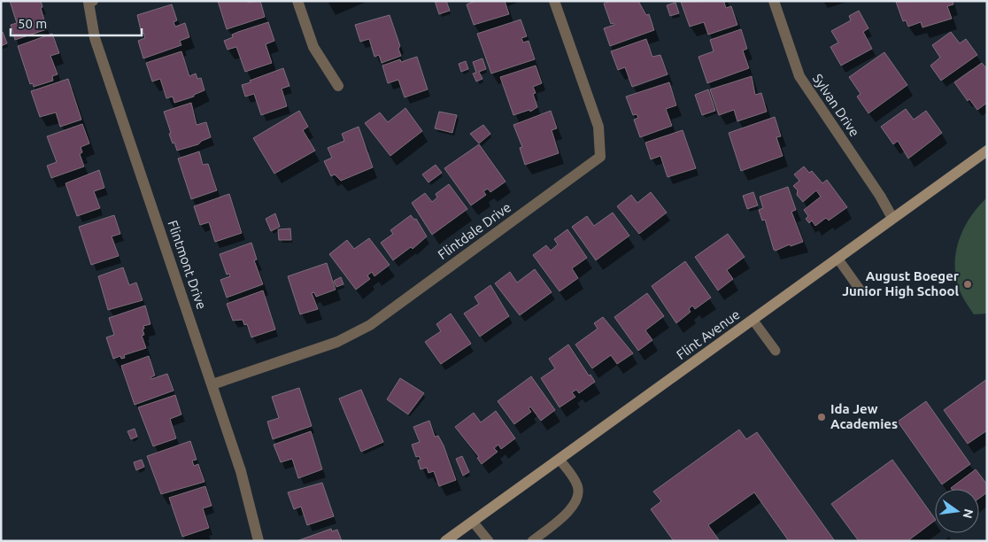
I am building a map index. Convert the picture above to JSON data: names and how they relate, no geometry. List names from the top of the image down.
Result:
{
  "streets": {
    "street": [
      "Sylvan Drive",
      "Flintdale Drive",
      "Flintmont Drive",
      "Flint Avenue"
    ]
  },
  "crossings": [
    ["Sylvan Drive", "Flint Avenue"],
    ["Flintdale Drive", "Flintmont Drive"]
  ],
  "places": ["August Boeger Junior High School", "Ida Jew Academies"],
  "scale_bar": "50 m",
  "north": "right"
}
